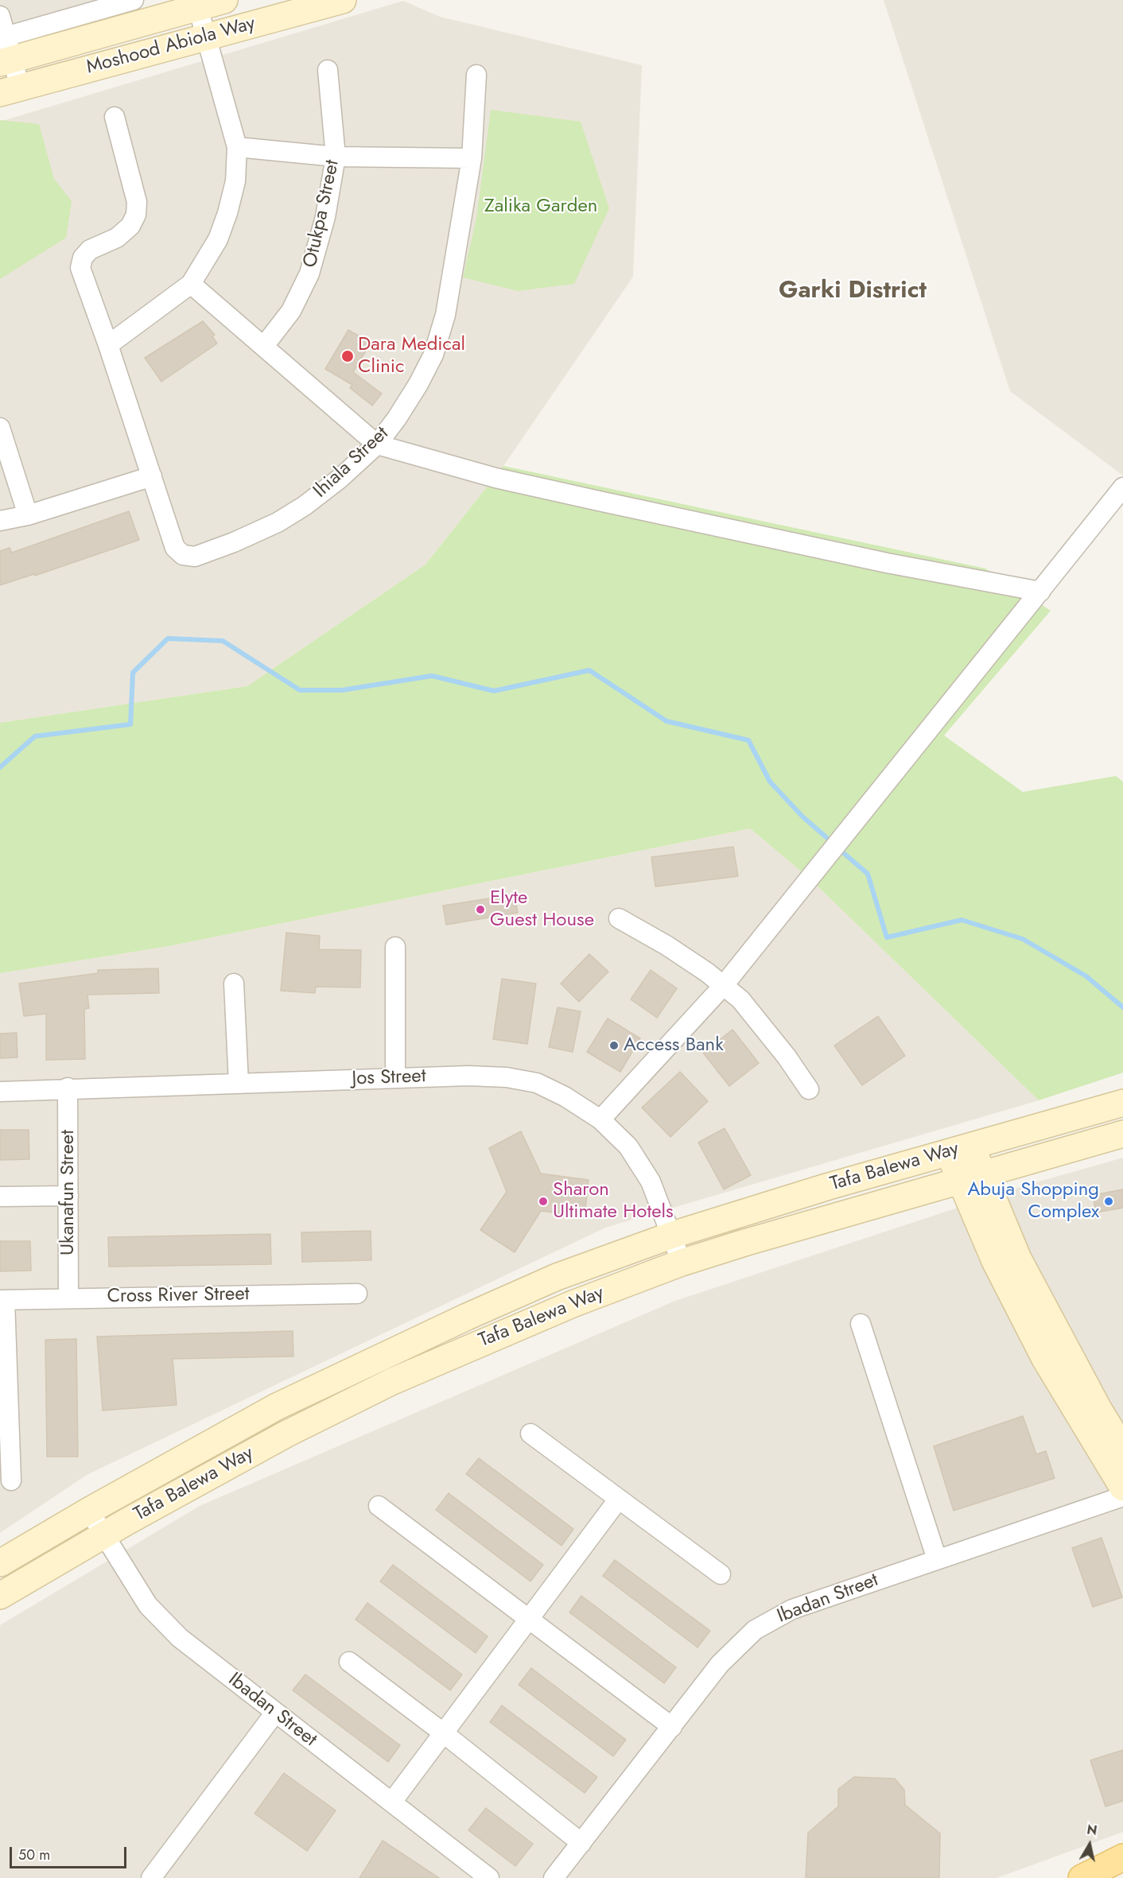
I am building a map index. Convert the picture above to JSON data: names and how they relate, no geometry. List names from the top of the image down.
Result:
{
  "streets": {
    "main road": ["Moshood Abiola Way", "Tafa Balewa Way"],
    "street": [
      "Otukpa Street",
      "Ihiala Street",
      "Jos Street",
      "Ukanafun Street",
      "Cross River Street",
      "Ibadan Street"
    ]
  },
  "crossings": [
    ["Jos Street", "Tafa Balewa Way"],
    ["Jos Street", "Ukanafun Street"],
    ["Tafa Balewa Way", "Ibadan Street"],
    ["Ukanafun Street", "Cross River Street"]
  ],
  "districts": ["Garki District"],
  "parks": ["Zalika Garden"],
  "places": [
    "Dara Medical Clinic",
    "Elyte Guest House",
    "Access Bank",
    "Sharon Ultimate Hotels",
    "Abuja Shopping Complex"
  ],
  "scale_bar": "50 m",
  "north": "top"
}
